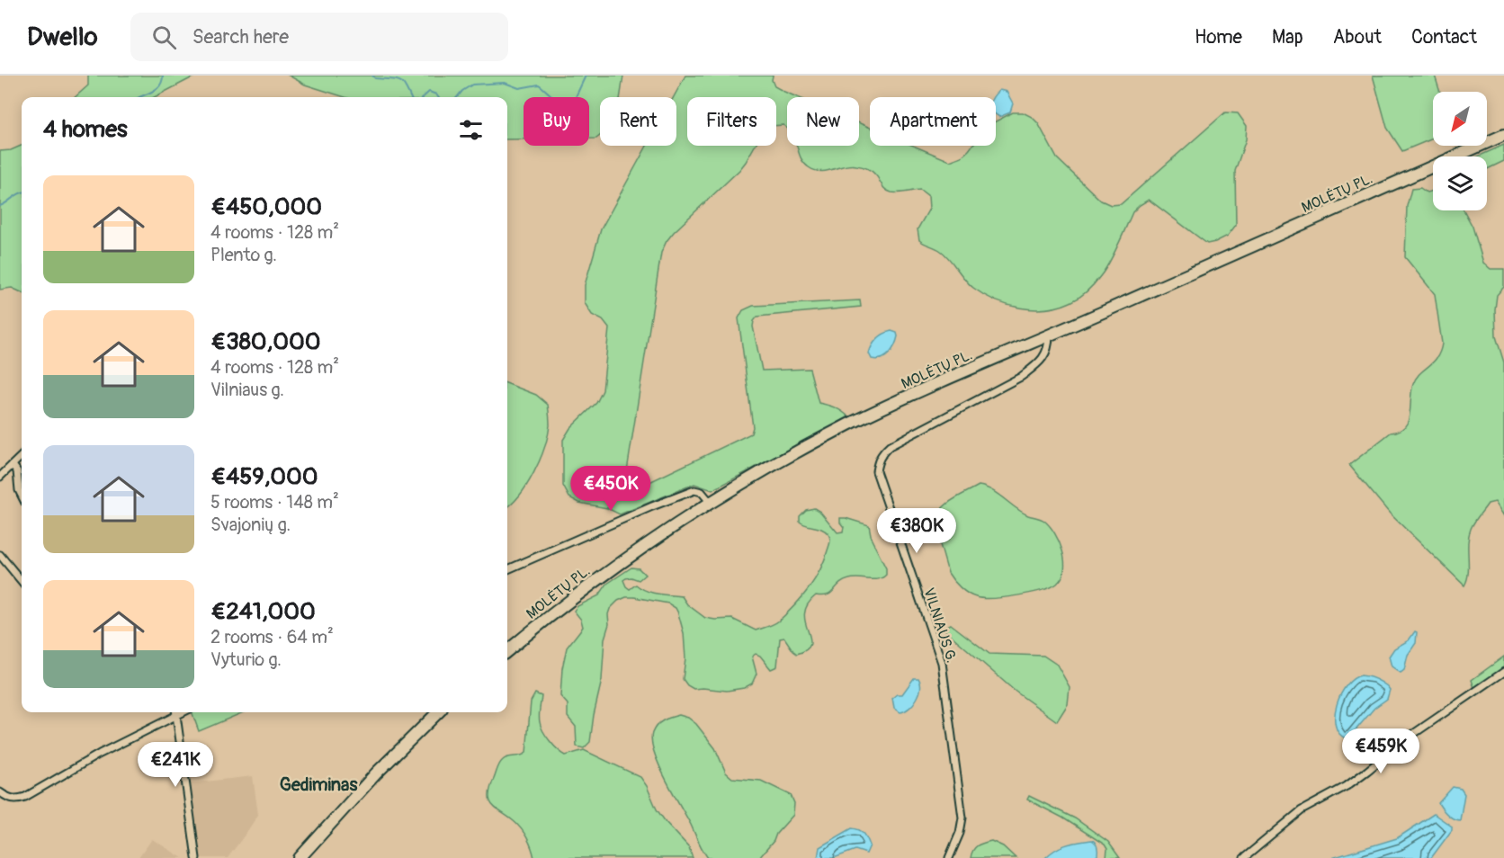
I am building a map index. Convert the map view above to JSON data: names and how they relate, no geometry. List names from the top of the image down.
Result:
{
  "streets": {
    "highway": ["MOLĖTŲ PL."],
    "street": ["VILNIAUS G."]
  },
  "crossings": [
    ["MOLĖTŲ PL.", "VILNIAUS G."]
  ],
  "districts": ["Gediminas"],
  "north": "bottom left",
  "page": {
    "header": "Dwello",
    "search": "Search here",
    "nav": [
      "Home",
      "Map",
      "About",
      "Contact"
    ],
    "chip": [
      "Buy",
      "Rent",
      "Filters",
      "New",
      "Apartment"
    ],
    "heading": "4 homes",
    "list": [
      {
        "name": "€450,000",
        "note": "4 rooms · 128 m² · Plento g."
      },
      {
        "name": "€380,000",
        "note": "4 rooms · 128 m² · Vilniaus g."
      },
      {
        "name": "€459,000",
        "note": "5 rooms · 148 m² · Svajonių g."
      },
      {
        "name": "€241,000",
        "note": "2 rooms · 64 m² · Vyturio g."
      }
    ],
    "price": [
      "€450K",
      "€380K",
      "€459K",
      "€241K"
    ]
  }
}
